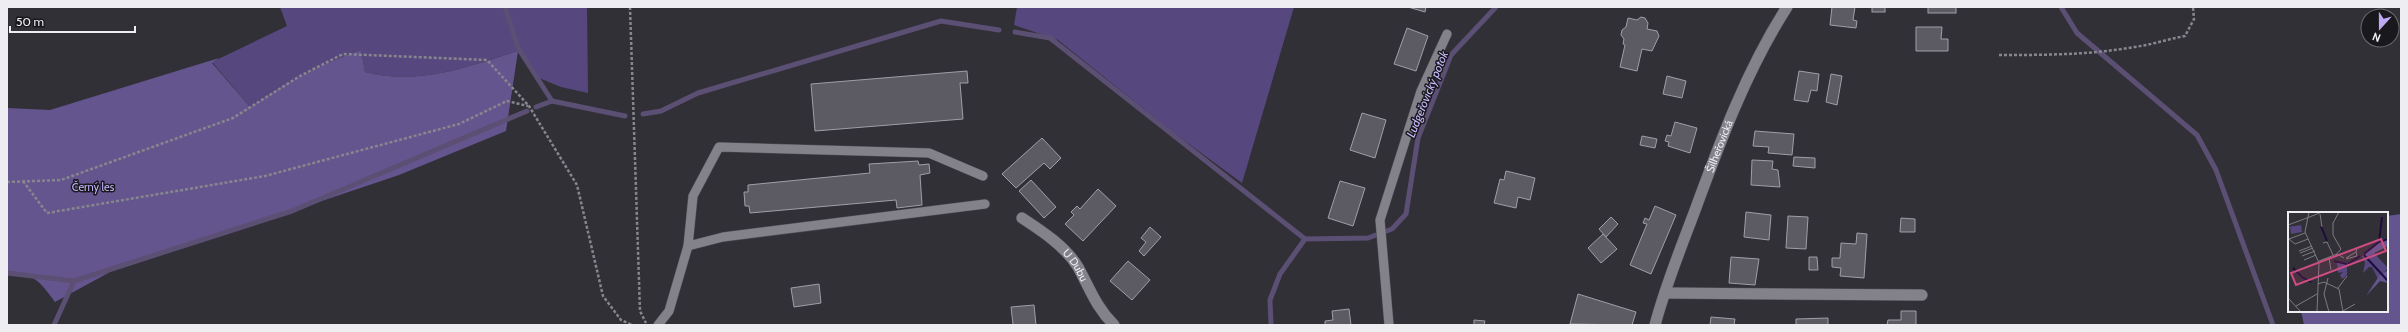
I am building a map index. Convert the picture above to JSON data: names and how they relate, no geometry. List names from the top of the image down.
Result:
{
  "streets": {
    "street": ["Šilheřovická", "U Dubu"]
  },
  "water": ["Ludgeřovický potok"],
  "parks": ["Černý les"],
  "scale_bar": "50 m",
  "north": "bottom"
}
